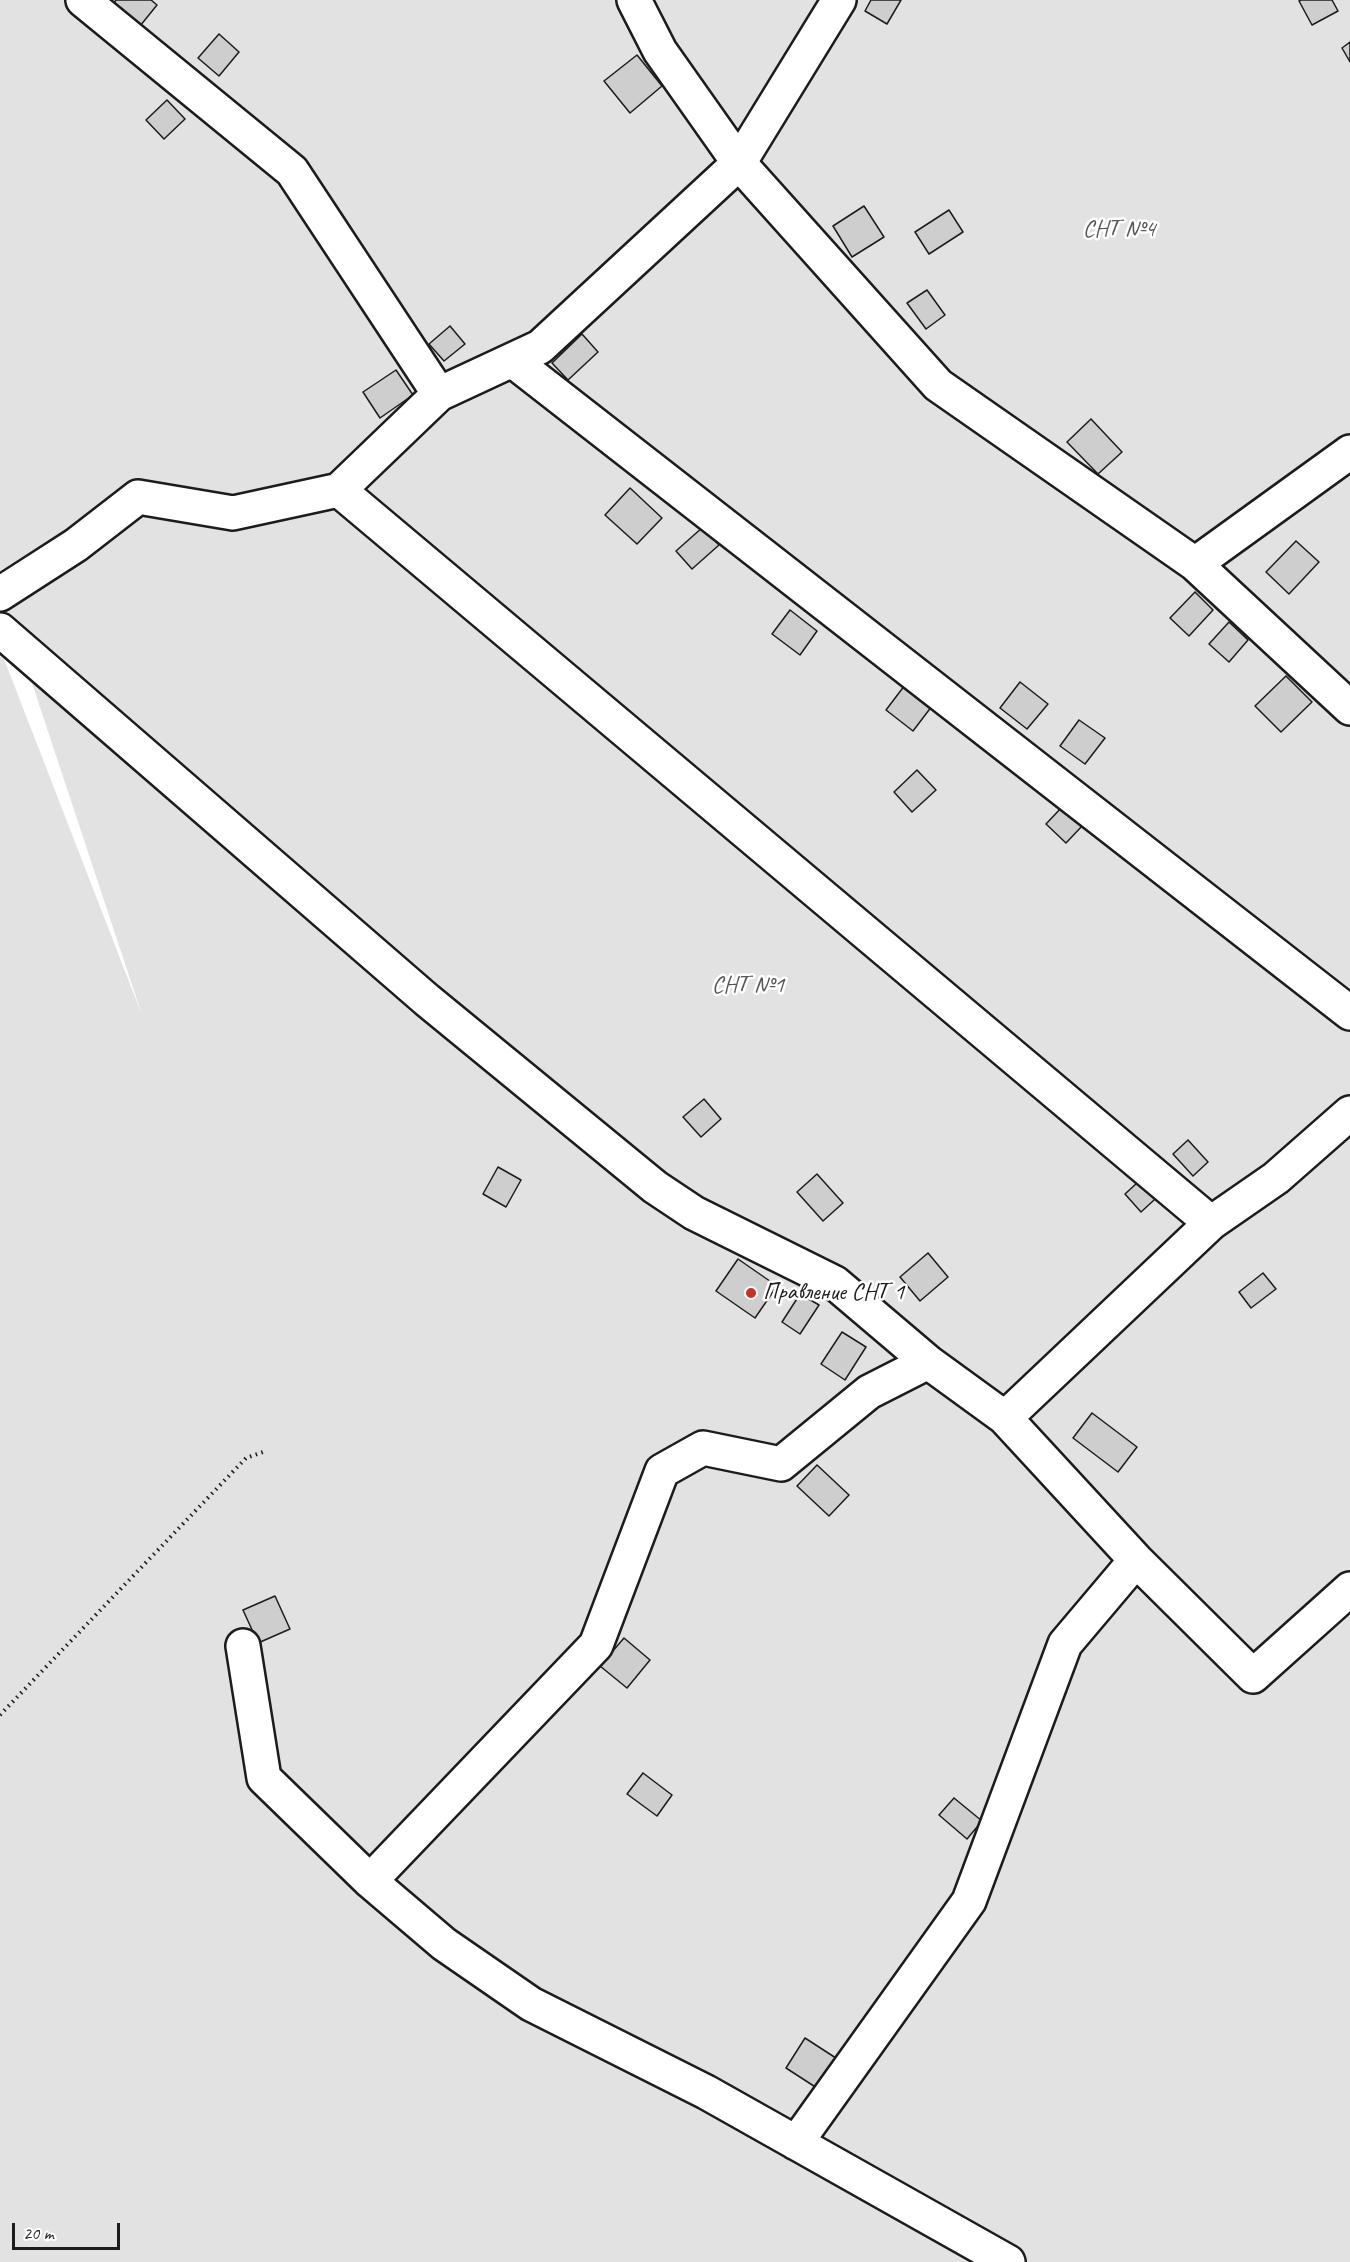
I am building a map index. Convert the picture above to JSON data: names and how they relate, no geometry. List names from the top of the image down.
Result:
{
  "parks": ["СНТ №4", "СНТ №1"],
  "places": ["Правление СНТ 1"],
  "scale_bar": "20 m"
}
